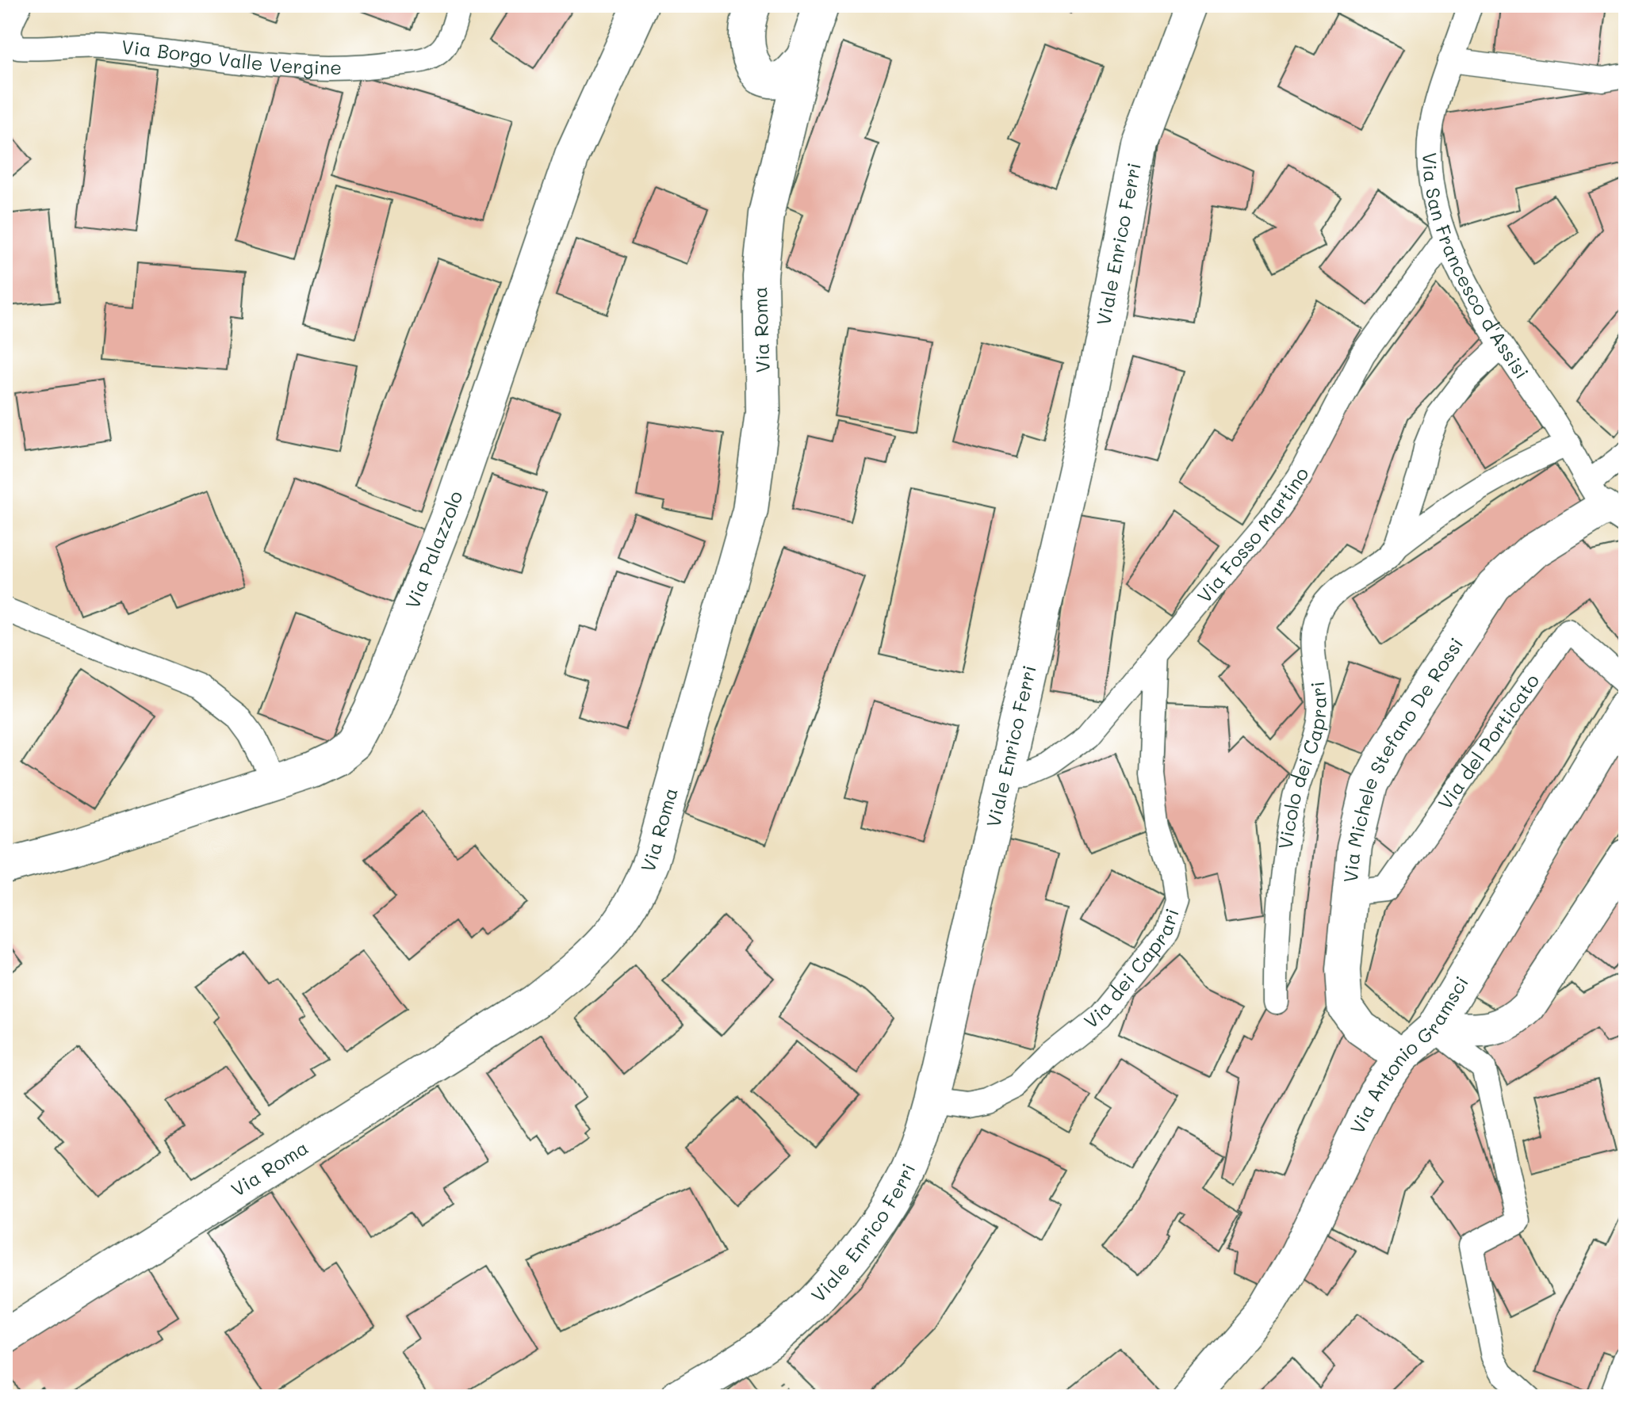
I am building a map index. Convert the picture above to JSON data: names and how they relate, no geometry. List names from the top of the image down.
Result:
{
  "streets": {
    "street": [
      "Viale Enrico Ferri",
      "Via Roma",
      "Via Palazzolo",
      "Via Michele Stefano De Rossi",
      "Via Antonio Gramsci"
    ],
    "lane": [
      "Via Borgo Valle Vergine",
      "Via San Francesco d'Assisi",
      "Via Fosso Martino",
      "Via del Porticato",
      "Vicolo dei Caprari",
      "Via dei Caprari"
    ]
  },
  "crossings": [
    ["Viale Enrico Ferri", "Via Fosso Martino"],
    ["Viale Enrico Ferri", "Via dei Caprari"],
    ["Via San Francesco d'Assisi", "Via Fosso Martino"],
    ["Via San Francesco d'Assisi", "Via Michele Stefano De Rossi"],
    ["Via San Francesco d'Assisi", "Vicolo dei Caprari"],
    ["Via Fosso Martino", "Via dei Caprari"],
    ["Via del Porticato", "Via Michele Stefano De Rossi"],
    ["Via Michele Stefano De Rossi", "Via Antonio Gramsci"]
  ]
}
